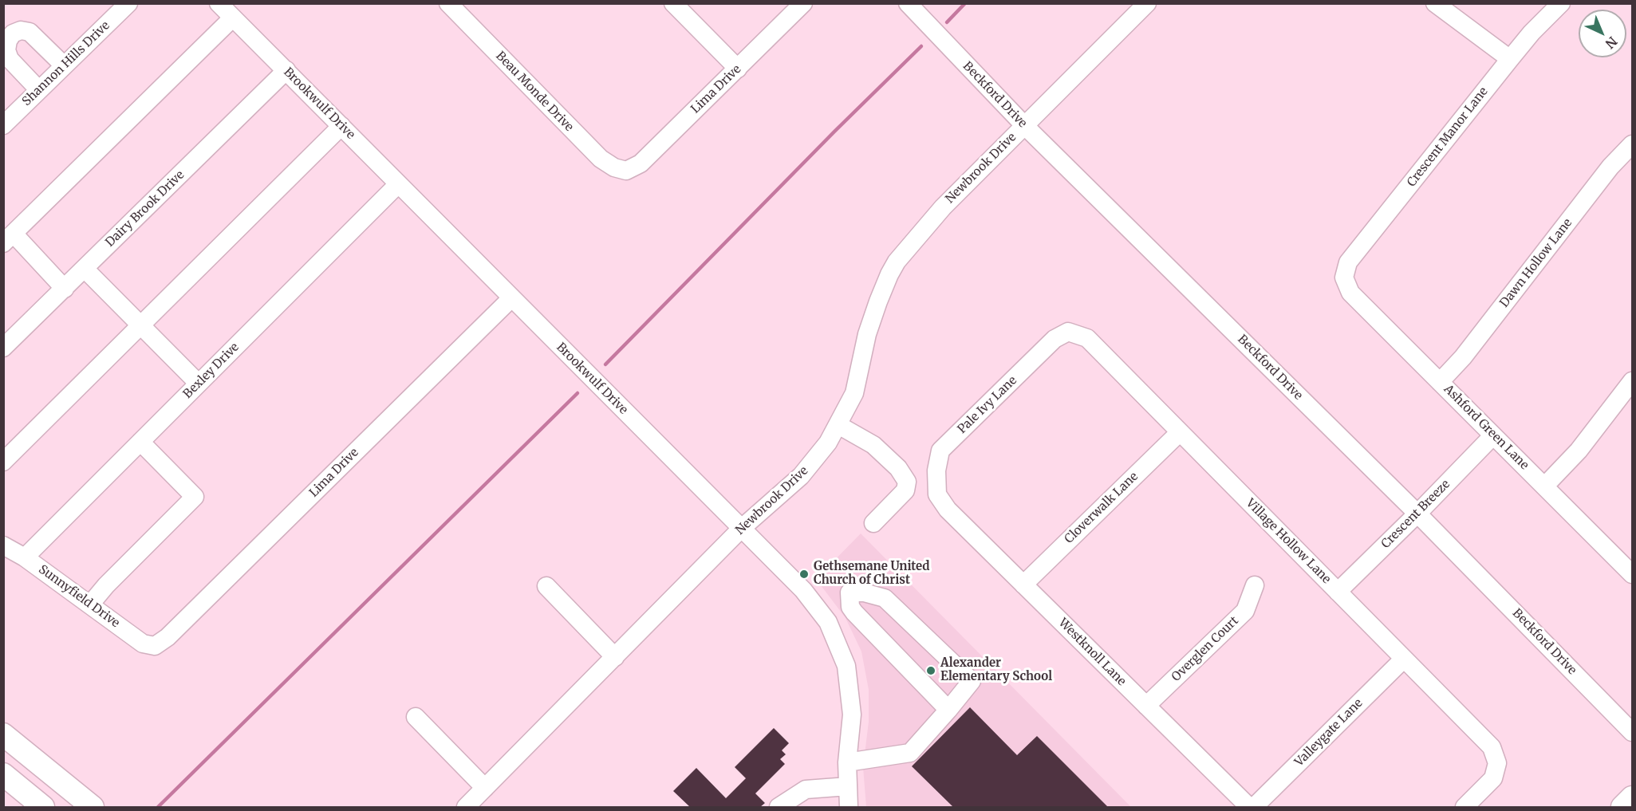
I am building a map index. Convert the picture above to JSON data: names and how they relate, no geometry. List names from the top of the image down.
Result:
{
  "streets": {
    "street": [
      "Shannon Hills Drive",
      "Lima Drive",
      "Beau Monde Drive",
      "Beckford Drive",
      "Brookwulf Drive",
      "Crescent Manor Lane",
      "Newbrook Drive",
      "Dairy Brook Drive",
      "Dawn Hollow Lane",
      "Bexley Drive",
      "Pale Ivy Lane",
      "Ashford Green Lane",
      "Cloverwalk Lane",
      "Crescent Breeze",
      "Village Hollow Lane",
      "Sunnyfield Drive",
      "Overglen Court",
      "Westknoll Lane",
      "Valleygate Lane"
    ]
  },
  "crossings": [
    ["Lima Drive", "Beau Monde Drive"],
    ["Lima Drive", "Brookwulf Drive"],
    ["Lima Drive", "Sunnyfield Drive"],
    ["Beckford Drive", "Newbrook Drive"],
    ["Beckford Drive", "Crescent Breeze"],
    ["Brookwulf Drive", "Newbrook Drive"],
    ["Brookwulf Drive", "Dairy Brook Drive"],
    ["Brookwulf Drive", "Bexley Drive"],
    ["Crescent Manor Lane", "Ashford Green Lane"],
    ["Dawn Hollow Lane", "Ashford Green Lane"],
    ["Bexley Drive", "Sunnyfield Drive"],
    ["Pale Ivy Lane", "Village Hollow Lane"],
    ["Pale Ivy Lane", "Westknoll Lane"],
    ["Ashford Green Lane", "Crescent Breeze"],
    ["Cloverwalk Lane", "Village Hollow Lane"],
    ["Cloverwalk Lane", "Westknoll Lane"],
    ["Crescent Breeze", "Village Hollow Lane"],
    ["Village Hollow Lane", "Valleygate Lane"],
    ["Overglen Court", "Westknoll Lane"]
  ],
  "places": ["Gethsemane United Church of Christ", "Alexander Elementary School"],
  "north": "bottom right"
}
